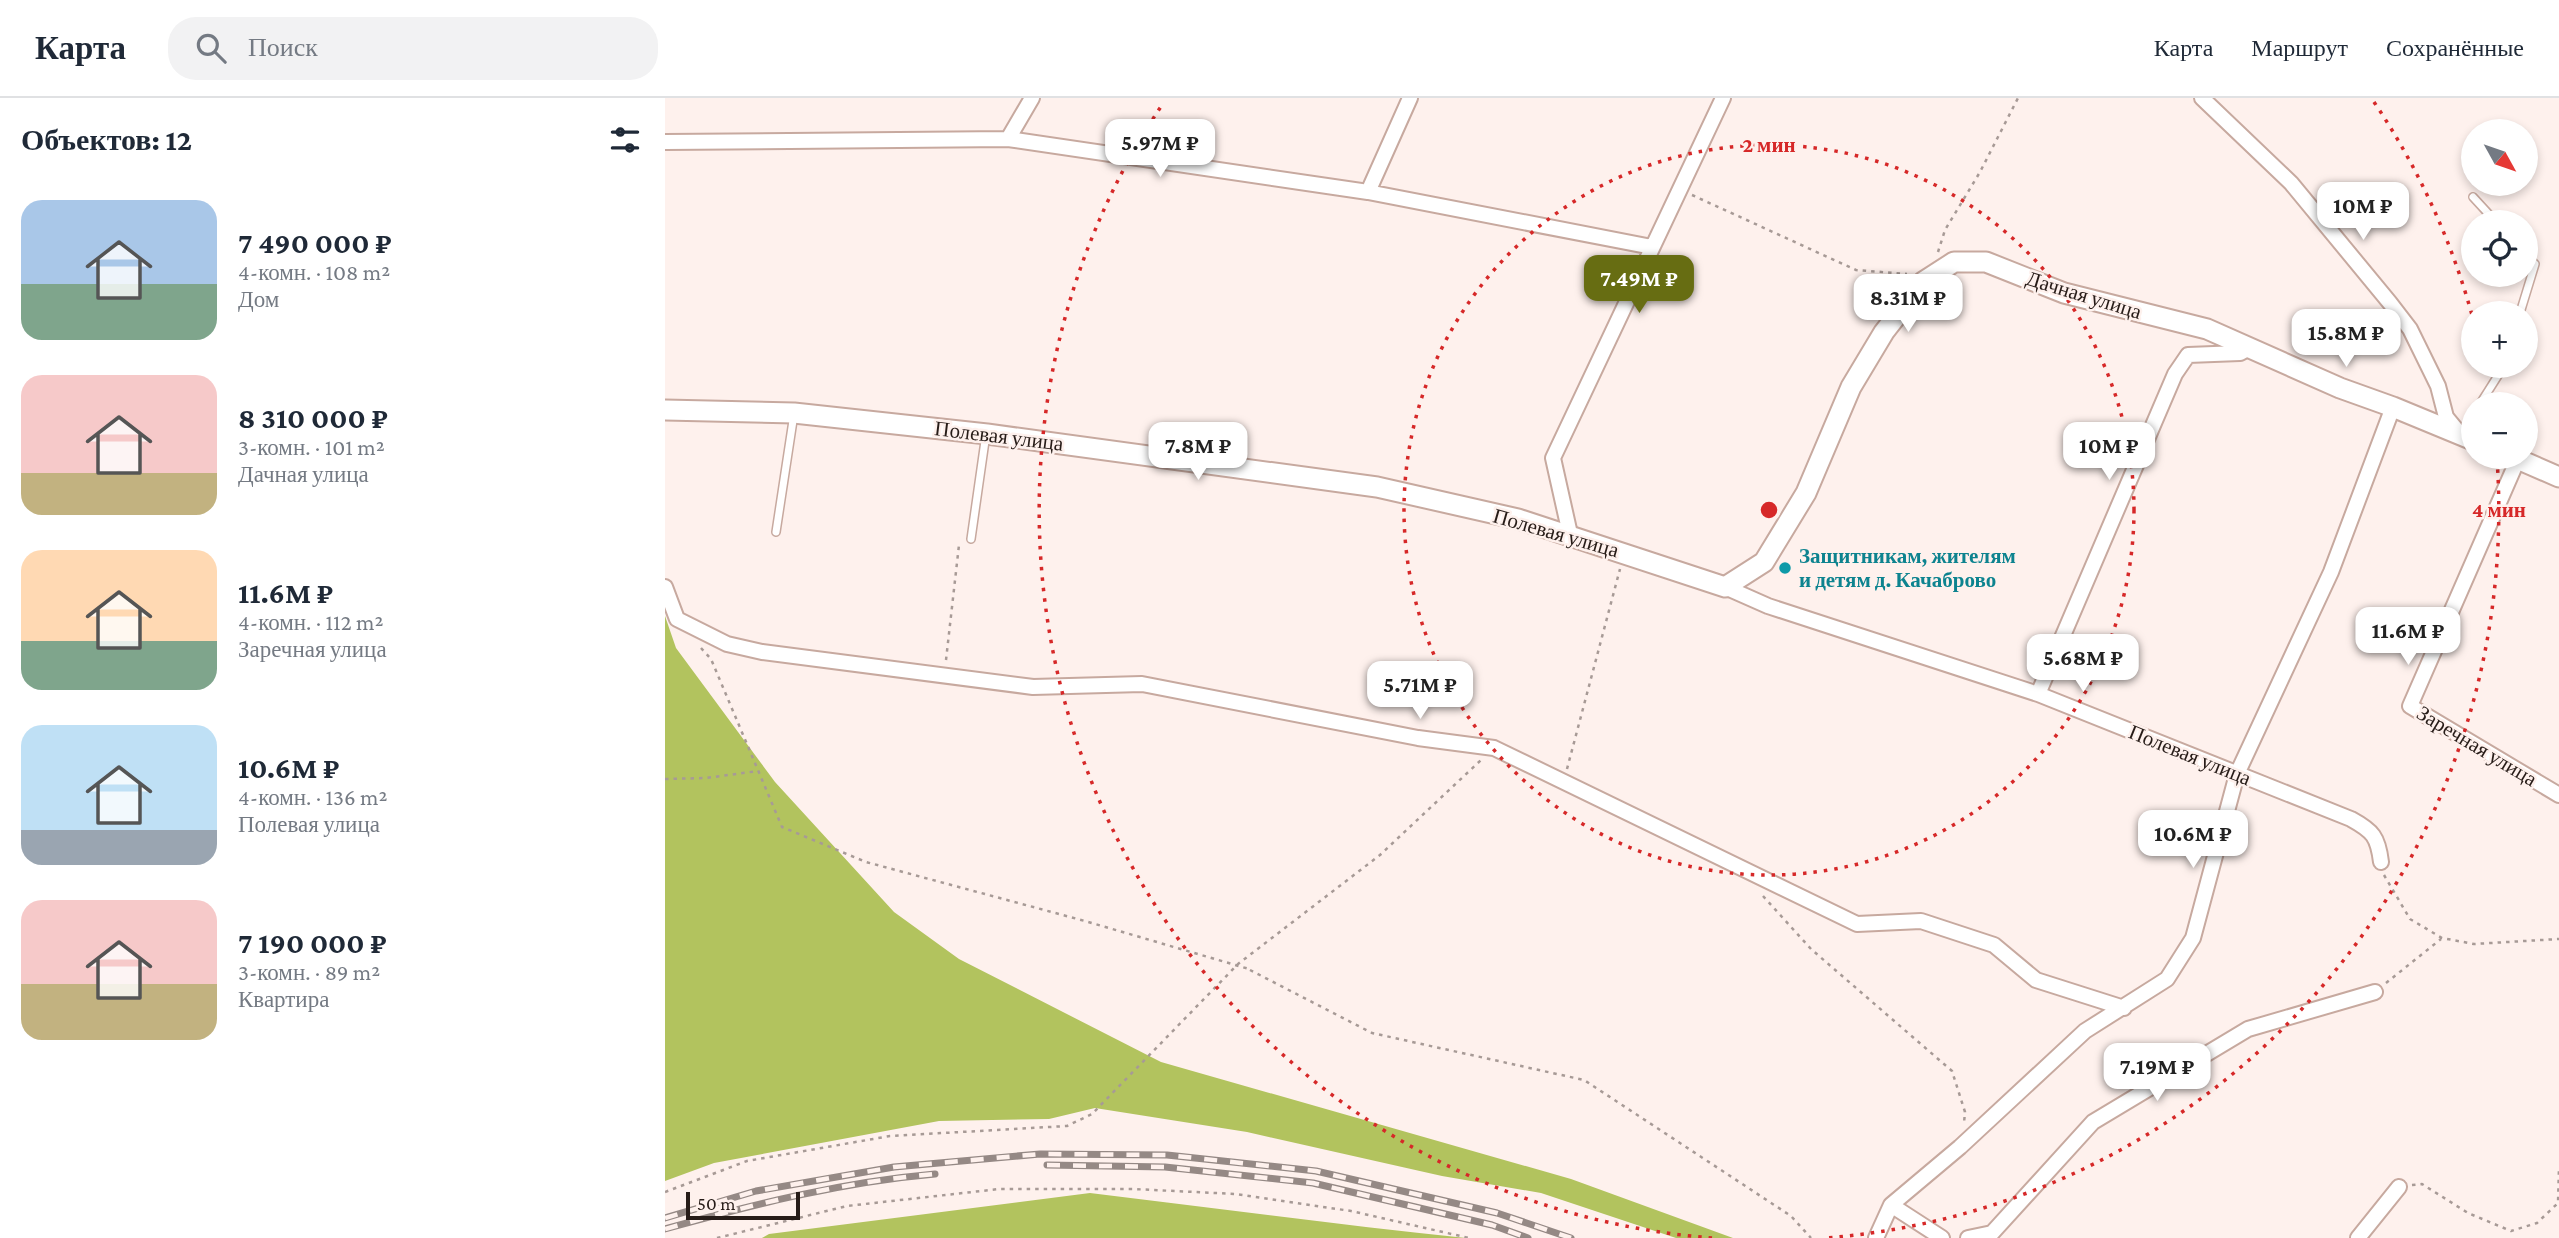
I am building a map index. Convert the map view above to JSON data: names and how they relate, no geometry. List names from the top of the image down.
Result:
{
  "streets": {
    "street": ["Дачная улица", "Полевая улица", "Заречная улица"]
  },
  "crossings": [
    ["Дачная улица", "Полевая улица"]
  ],
  "places": ["Защитникам, жителям и детям д. Качаброво"],
  "scale_bar": "50 m",
  "north": "bottom right",
  "page": {
    "header": "Карта",
    "search": "Поиск",
    "nav": ["Карта", "Маршрут", "Сохранённые"],
    "heading": "Объектов: 12",
    "map_buttons": ["+", "−"],
    "price": [
      "5.97M ₽",
      "10M ₽",
      "7.49M ₽",
      "8.31M ₽",
      "15.8M ₽",
      "7.8M ₽",
      "10M ₽",
      "11.6M ₽",
      "5.68M ₽",
      "5.71M ₽",
      "10.6M ₽",
      "7.19M ₽"
    ],
    "list": [
      {
        "name": "7 490 000 ₽",
        "note": "4-комн. · 108 m² · Дом"
      },
      {
        "name": "8 310 000 ₽",
        "note": "3-комн. · 101 m² · Дачная улица"
      },
      {
        "name": "11.6M ₽",
        "note": "4-комн. · 112 m² · Заречная улица"
      },
      {
        "name": "10.6M ₽",
        "note": "4-комн. · 136 m² · Полевая улица"
      },
      {
        "name": "7 190 000 ₽",
        "note": "3-комн. · 89 m² · Квартира"
      }
    ],
    "scale": "50 m"
  },
  "rings": ["2 мин", "4 мин"]
}
